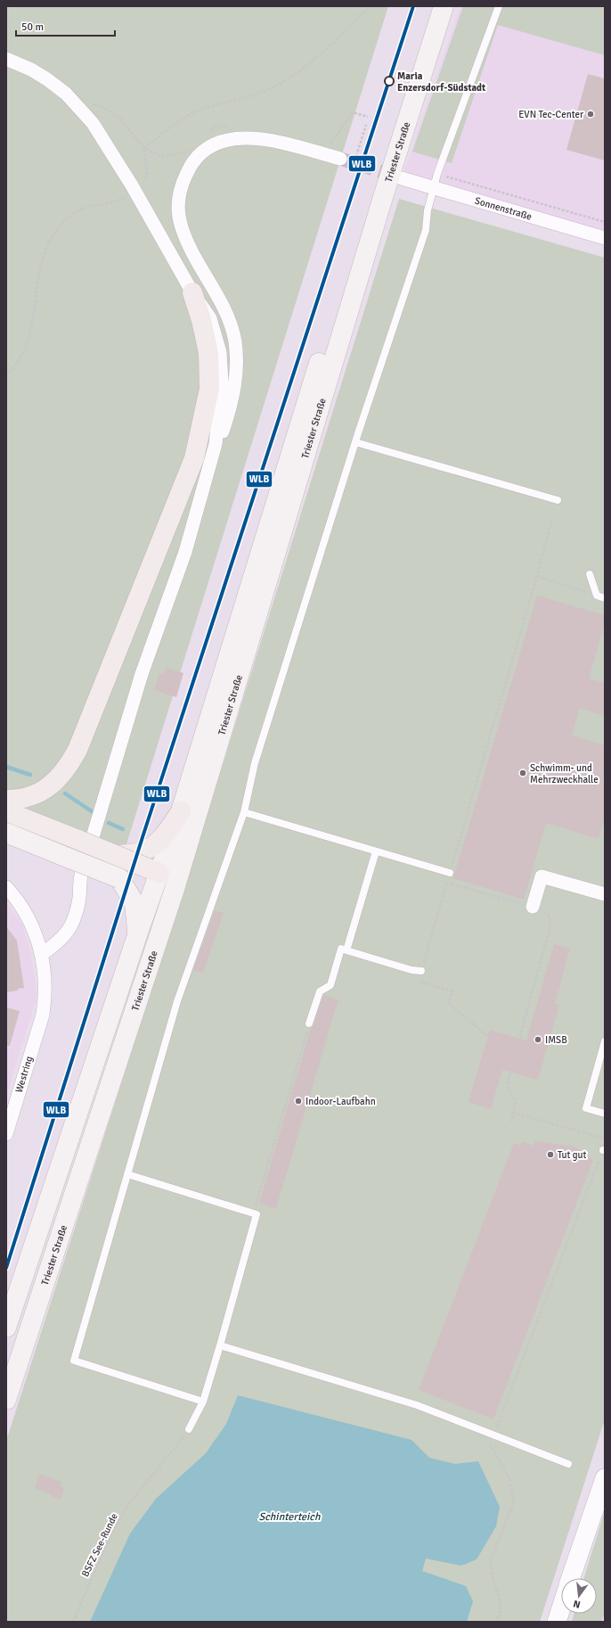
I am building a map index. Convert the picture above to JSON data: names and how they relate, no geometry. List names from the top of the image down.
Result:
{
  "streets": {
    "main road": ["Triester Straße"],
    "street": ["Sonnenstraße", "Westring"],
    "path": ["BSFZ See-Runde"]
  },
  "water": ["Schinterteich"],
  "places": [
    "Maria Enzersdorf-Südstadt",
    "EVN Tec-Center",
    "Schwimm- und Mehrzweckhalle",
    "IMSB",
    "Indoor-Laufbahn",
    "Tut gut"
  ],
  "lines": ["transit line WLB"],
  "scale_bar": "50 m",
  "north": "bottom"
}
